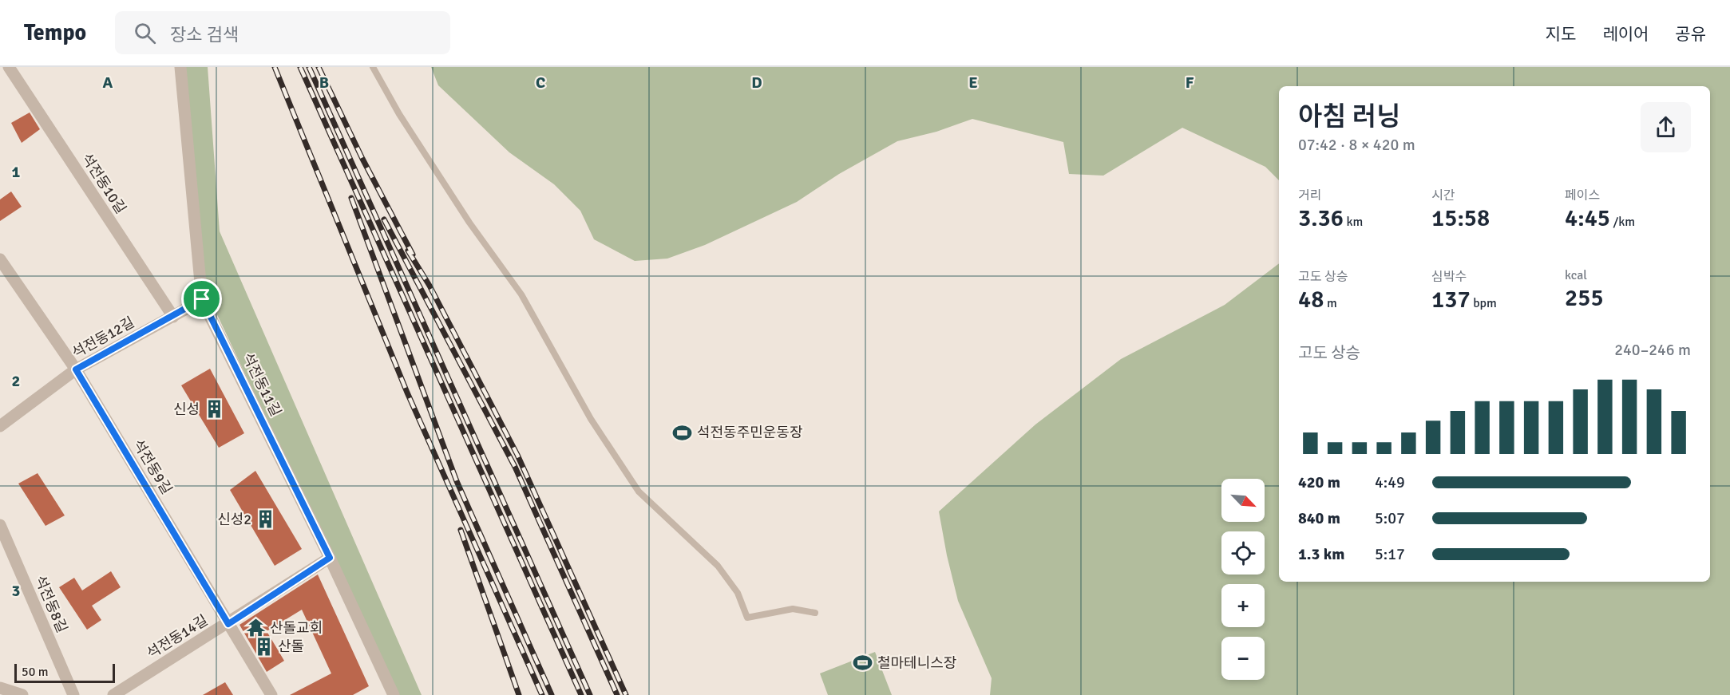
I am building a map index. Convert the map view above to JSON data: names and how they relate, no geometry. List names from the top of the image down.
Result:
{
  "streets": {
    "street": [
      "석전동10길",
      "석전동12길",
      "석전동11길",
      "석전동9길",
      "석전동8길",
      "석전동14길"
    ]
  },
  "crossings": [
    ["석전동10길", "석전동12길"],
    ["석전동12길", "석전동11길"],
    ["석전동12길", "석전동9길"],
    ["석전동11길", "석전동14길"],
    ["석전동9길", "석전동14길"]
  ],
  "places": {
    "building": ["신성", "신성2", "산돌"],
    "sports": ["석전동주민운동장", "철마테니스장"],
    "temple": ["산돌교회"]
  },
  "scale_bar": "50 m",
  "north": "bottom right",
  "page": {
    "header": "Tempo",
    "search": "장소 검색",
    "nav": ["지도", "레이어", "공유"],
    "heading": ["아침 러닝", "07:42 · 8 × 420 m"],
    "stats": [
      ["거리", "3.36 km"],
      ["시간", "15:58"],
      ["페이스", "4:45 /km"],
      ["고도 상승", "48 m"],
      ["심박수", "137 bpm"],
      ["kcal", "255"]
    ],
    "chart": ["고도 상승", "240–246 m"],
    "list": [
      {
        "name": "420 m",
        "note": "4:49"
      },
      {
        "name": "840 m",
        "note": "5:07"
      },
      {
        "name": "1.3 km",
        "note": "5:17"
      }
    ],
    "map_buttons": ["+", "−"],
    "scale": "50 m"
  },
  "grid": {
    "columns": [
      "A",
      "B",
      "C",
      "D",
      "E",
      "F"
    ],
    "rows": ["1", "2", "3"]
  }
}
